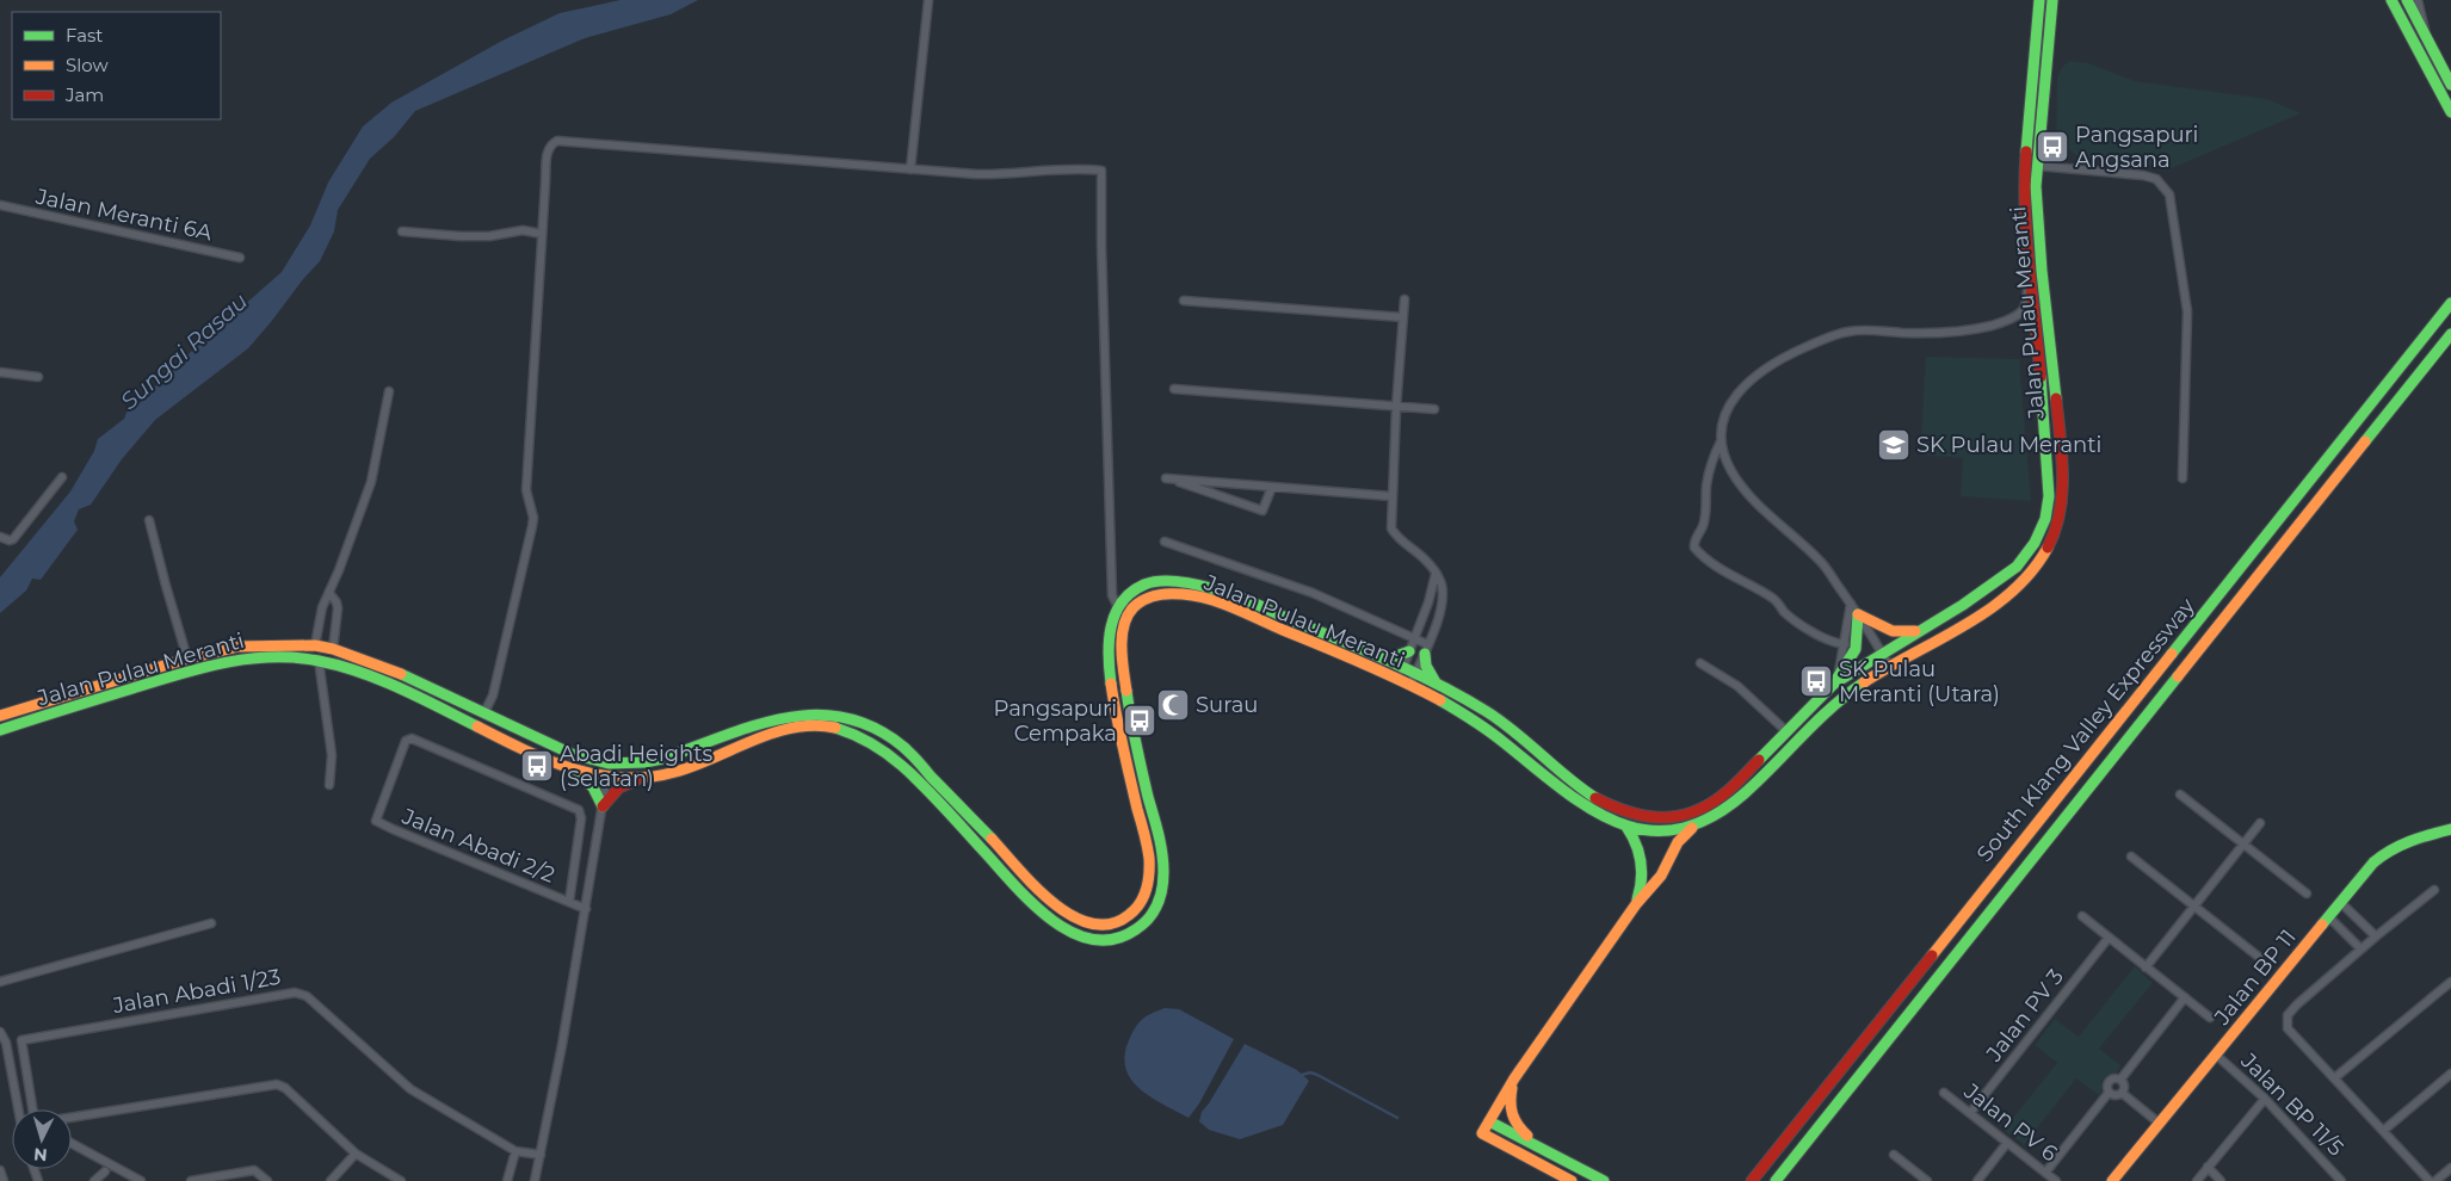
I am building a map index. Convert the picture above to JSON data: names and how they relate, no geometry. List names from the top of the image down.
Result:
{
  "streets": {
    "main road": ["Jalan Pulau Meranti", "South Klang Valley Expressway", "Jalan BP 11"],
    "street": [
      "Jalan Meranti 6A",
      "Jalan Abadi 2/2",
      "Jalan Abadi 1/23",
      "Jalan PV 3",
      "Jalan BP 11/5",
      "Jalan PV 6"
    ]
  },
  "crossings": [
    ["Jalan BP 11", "Jalan BP 11/5"],
    ["Jalan PV 3", "Jalan PV 6"]
  ],
  "water": ["Sungai Rasau"],
  "places": {
    "bus stop": [
      "Pangsapuri Angsana",
      "SK Pulau Meranti (Utara)",
      "Pangsapuri Cempaka",
      "Abadi Heights (Selatan)"
    ],
    "school or university": ["SK Pulau Meranti"],
    "mosque": ["Surau"]
  },
  "legend": ["Fast", "Slow", "Jam"],
  "north": "bottom"
}
